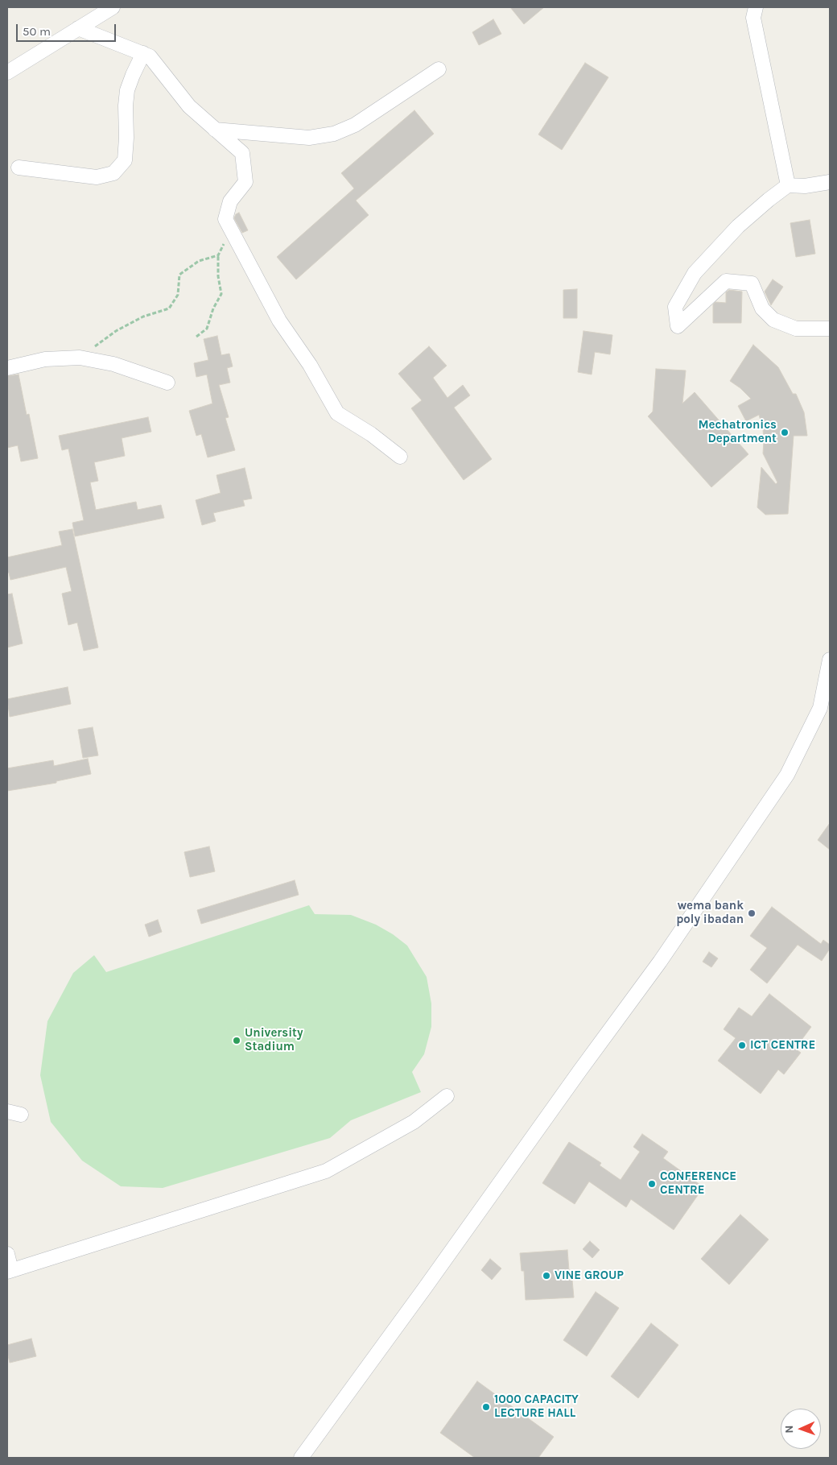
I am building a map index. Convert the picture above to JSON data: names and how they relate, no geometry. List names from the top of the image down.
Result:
{
  "places": [
    "Mechatronics Department",
    "wema bank poly ibadan",
    "University Stadium",
    "ICT CENTRE",
    "CONFERENCE CENTRE",
    "VINE GROUP",
    "1000 CAPACITY LECTURE HALL"
  ],
  "scale_bar": "50 m",
  "north": "left"
}
